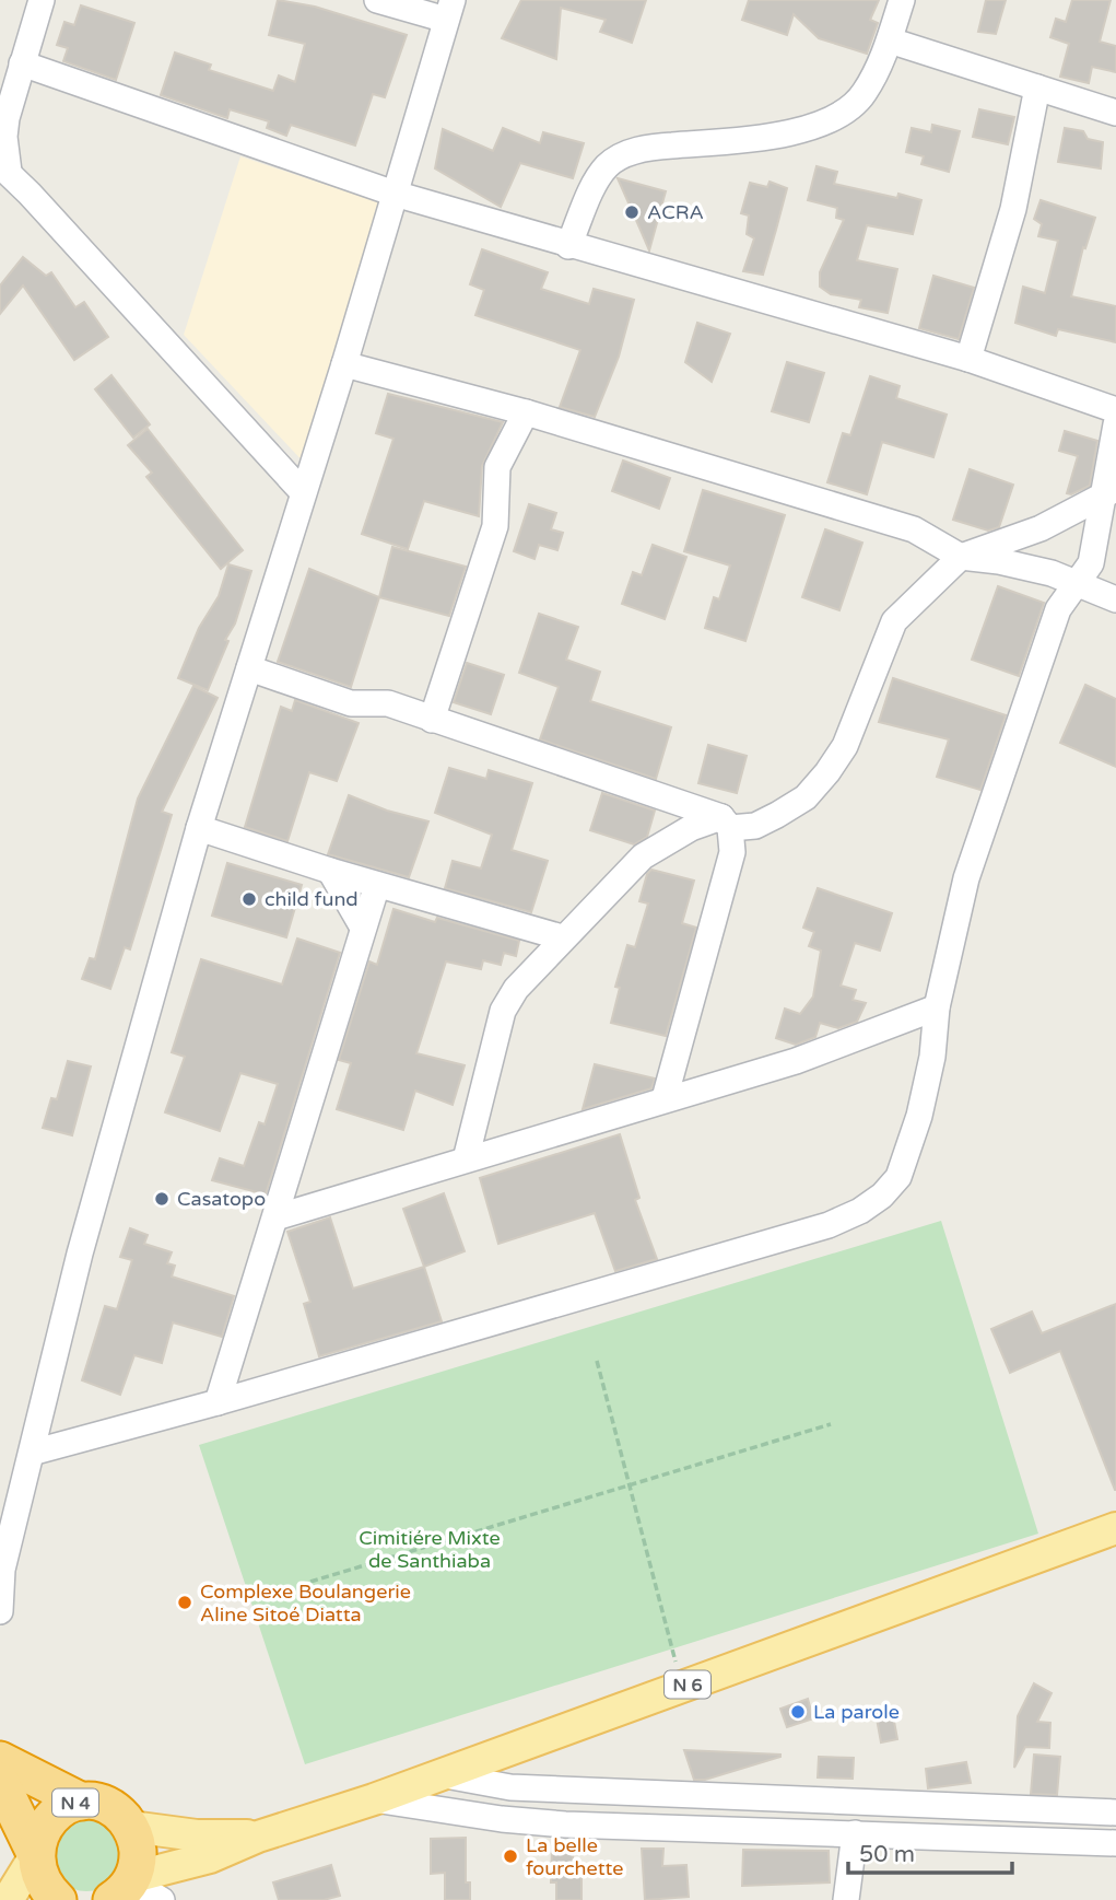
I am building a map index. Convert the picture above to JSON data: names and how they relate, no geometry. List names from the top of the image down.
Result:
{
  "streets": {
    "highway": ["N 4"],
    "main road": ["N 6"]
  },
  "crossings": [
    ["N 6", "N 4"]
  ],
  "parks": ["Cimitiére Mixte de Santhiaba"],
  "places": [
    "ACRA",
    "child fund",
    "Casatopo",
    "Complexe Boulangerie Aline Sitoé Diatta",
    "La parole",
    "La belle fourchette"
  ],
  "scale_bar": "50 m"
}
